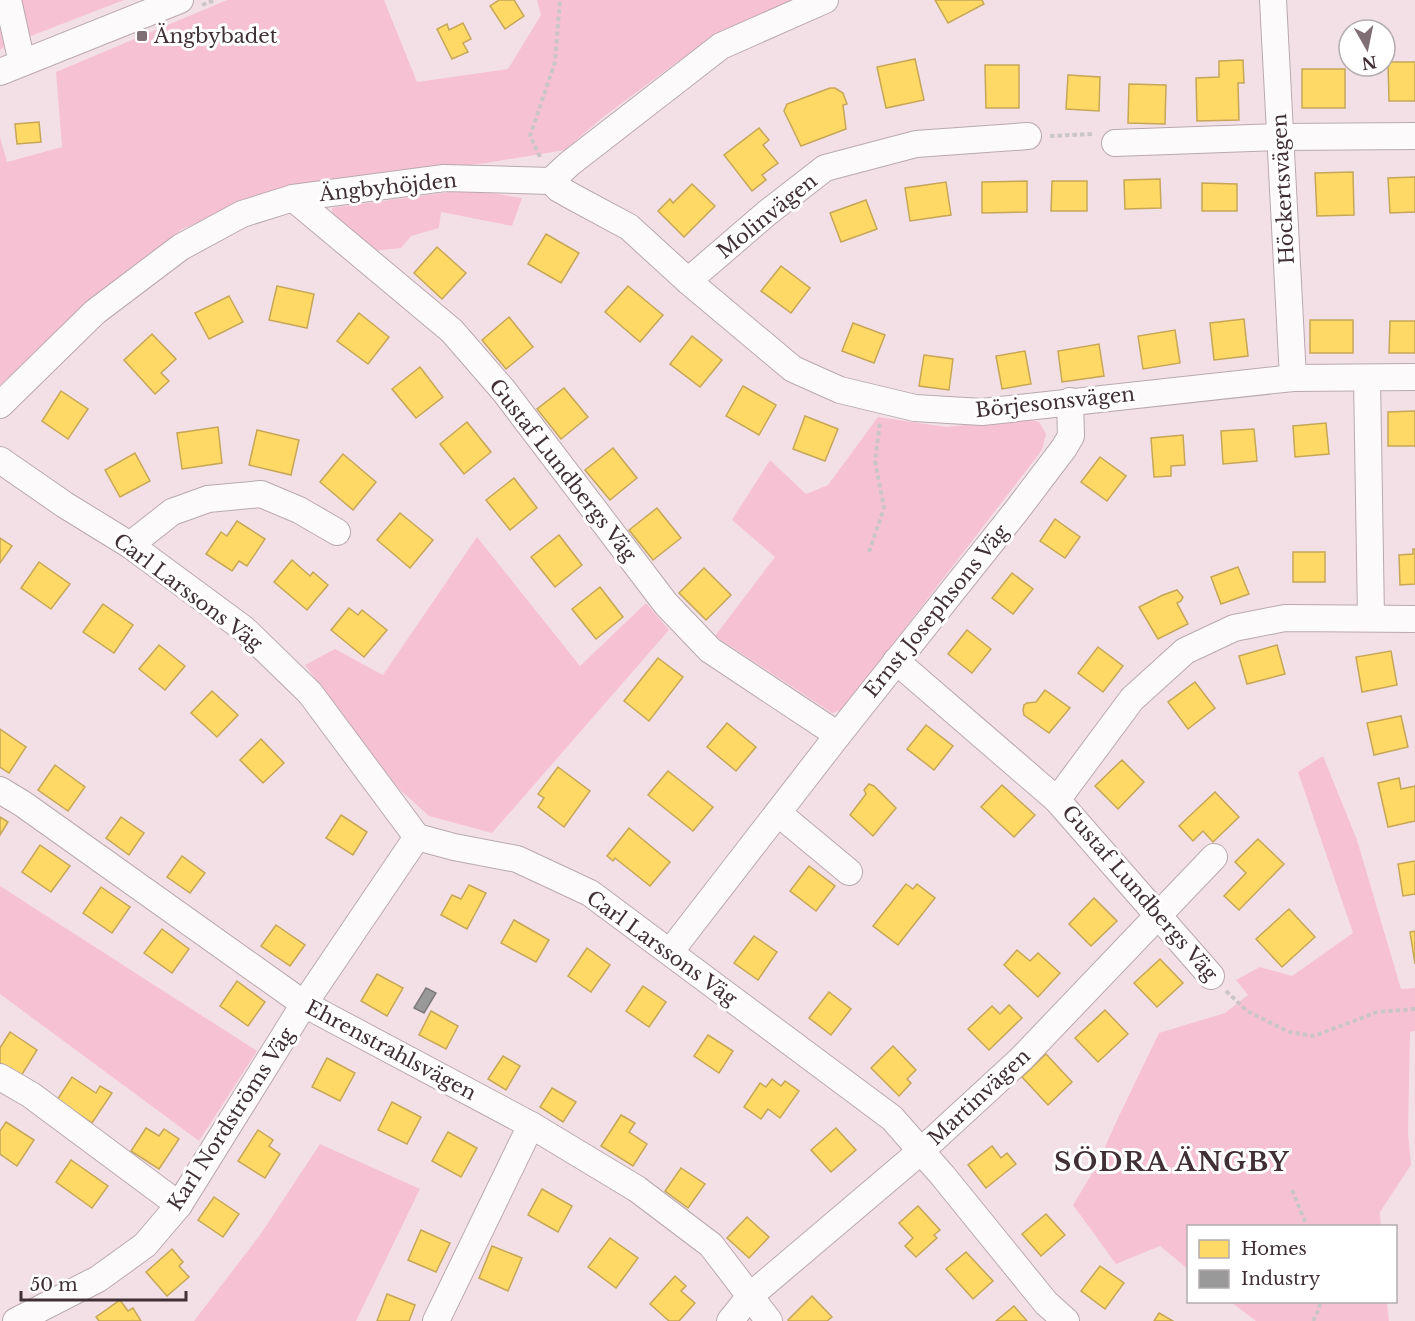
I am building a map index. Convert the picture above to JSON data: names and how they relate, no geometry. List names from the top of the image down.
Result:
{
  "streets": {
    "street": [
      "Ängbyhöjden",
      "Höckertsvägen",
      "Molinvägen",
      "Börjesonsvägen",
      "Gustaf Lundbergs Väg",
      "Carl Larssons Väg",
      "Ernst Josephsons Väg",
      "Ehrenstrahlsvägen",
      "Martinvägen",
      "Karl Nordströms Väg"
    ]
  },
  "crossings": [
    ["Ängbyhöjden", "Börjesonsvägen"],
    ["Ängbyhöjden", "Gustaf Lundbergs Väg"],
    ["Höckertsvägen", "Börjesonsvägen"],
    ["Molinvägen", "Börjesonsvägen"],
    ["Börjesonsvägen", "Ernst Josephsons Väg"],
    ["Gustaf Lundbergs Väg", "Ernst Josephsons Väg"],
    ["Gustaf Lundbergs Väg", "Martinvägen"],
    ["Carl Larssons Väg", "Ernst Josephsons Väg"],
    ["Carl Larssons Väg", "Martinvägen"],
    ["Carl Larssons Väg", "Karl Nordströms Väg"],
    ["Ehrenstrahlsvägen", "Martinvägen"],
    ["Ehrenstrahlsvägen", "Karl Nordströms Väg"]
  ],
  "districts": ["SÖDRA ÄNGBY"],
  "places": {
    "transit": ["Ängbybadet"]
  },
  "legend": ["Homes", "Industry"],
  "scale_bar": "50 m",
  "north": "bottom"
}
